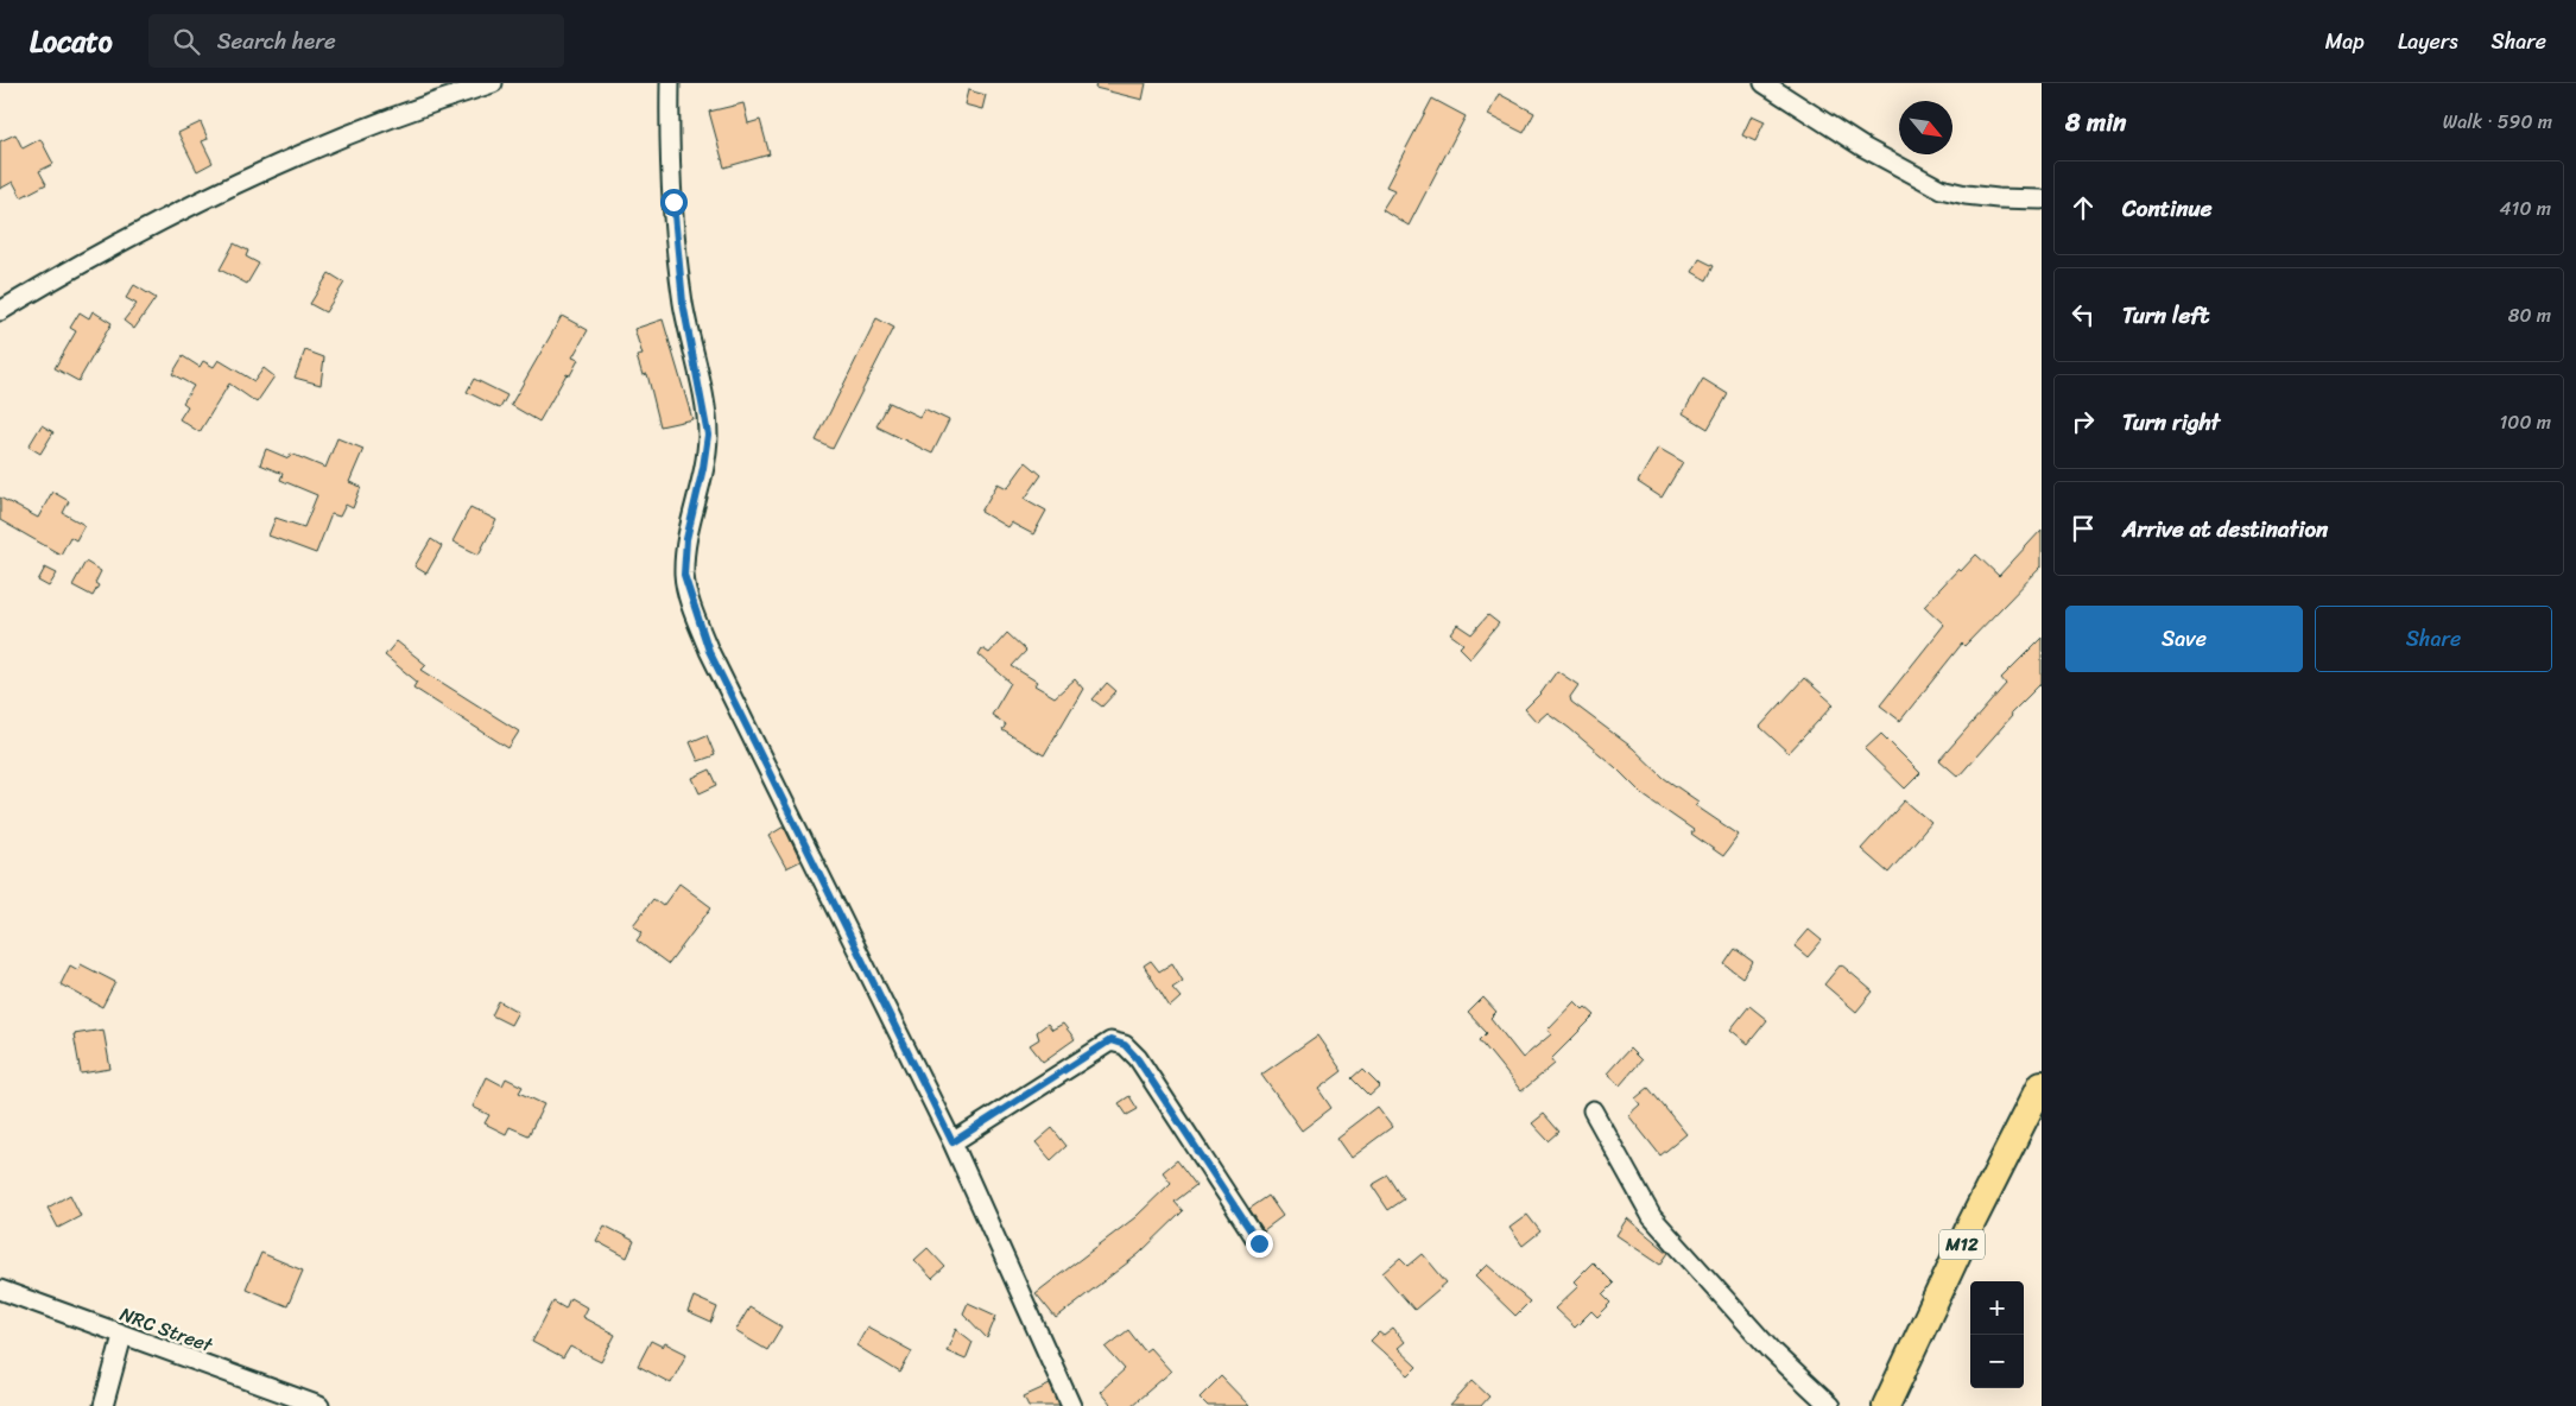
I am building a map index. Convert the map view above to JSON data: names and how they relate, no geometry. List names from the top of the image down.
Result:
{
  "streets": {
    "highway": ["M12"],
    "street": ["NRC Street"]
  },
  "north": "bottom right",
  "page": {
    "header": "Locato",
    "search": "Search here",
    "nav": ["Map", "Layers", "Share"],
    "heading": ["8 min", "Walk · 590 m"],
    "list": [
      ["Continue", "410 m"],
      ["Turn left", "80 m"],
      ["Turn right", "100 m"],
      "Arrive at destination"
    ],
    "buttons": ["Save", "Share"],
    "map_buttons": ["+", "−"]
  }
}
